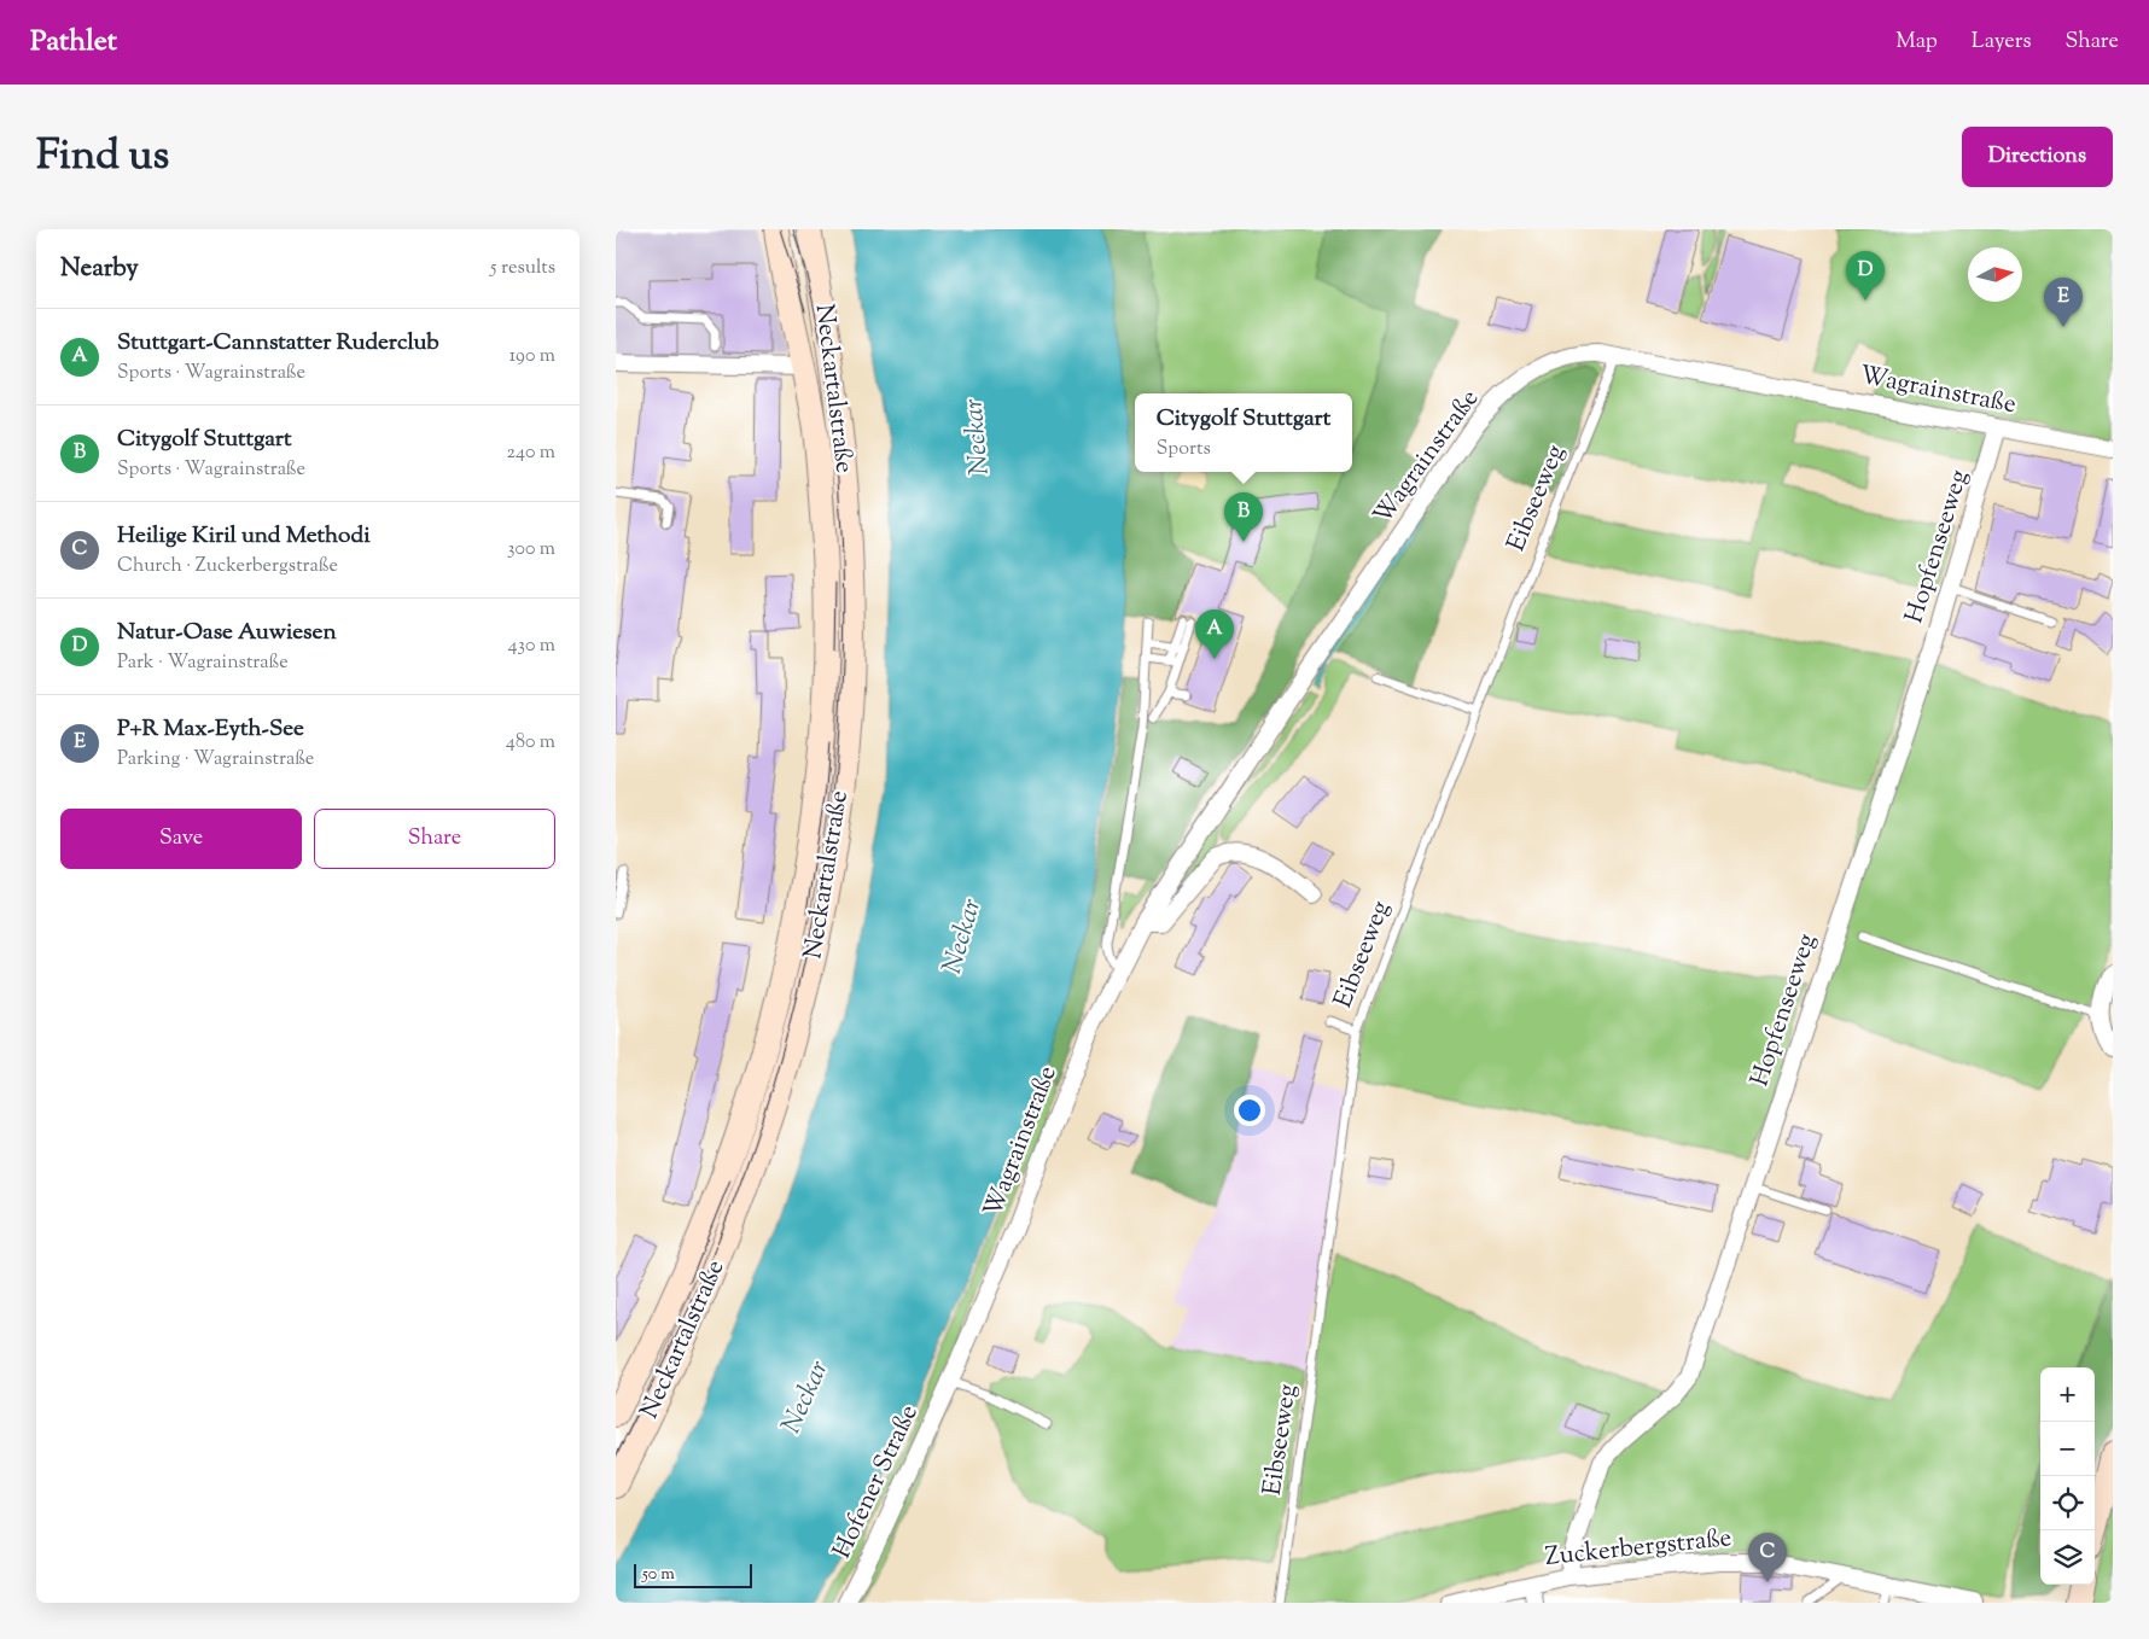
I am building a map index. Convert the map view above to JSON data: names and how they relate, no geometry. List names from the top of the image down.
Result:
{
  "streets": {
    "main road": ["Neckartalstraße"],
    "street": [
      "Wagrainstraße",
      "Hopfenseeweg",
      "Hofener Straße",
      "Zuckerbergstraße"
    ],
    "lane": ["Eibseeweg"]
  },
  "crossings": [
    ["Wagrainstraße", "Eibseeweg"],
    ["Wagrainstraße", "Hopfenseeweg"],
    ["Wagrainstraße", "Hofener Straße"],
    ["Hopfenseeweg", "Zuckerbergstraße"]
  ],
  "water": ["Neckar"],
  "scale_bar": "50 m",
  "north": "right",
  "page": {
    "header": "Pathlet",
    "nav": ["Map", "Layers", "Share"],
    "title": "Find us",
    "buttons": [
      "Directions",
      ["Save", "Share"]
    ],
    "heading": ["Nearby", "5 results"],
    "pins": [
      "D",
      "E",
      "B",
      "A",
      "C"
    ],
    "list": [
      {
        "mark": "A",
        "name": "Stuttgart-Cannstatter Ruderclub",
        "note": "Sports · Wagrainstraße",
        "value": "190 m"
      },
      {
        "mark": "B",
        "name": "Citygolf Stuttgart",
        "note": "Sports · Wagrainstraße",
        "value": "240 m"
      },
      {
        "mark": "C",
        "name": "Heilige Kiril und Methodi",
        "note": "Church · Zuckerbergstraße",
        "value": "300 m"
      },
      {
        "mark": "D",
        "name": "Natur-Oase Auwiesen",
        "note": "Park · Wagrainstraße",
        "value": "430 m"
      },
      {
        "mark": "E",
        "name": "P+R Max-Eyth-See",
        "note": "Parking · Wagrainstraße",
        "value": "480 m"
      }
    ],
    "popup": ["Citygolf Stuttgart", "Sports"],
    "map_buttons": ["+", "−"],
    "scale": "50 m"
  }
}
